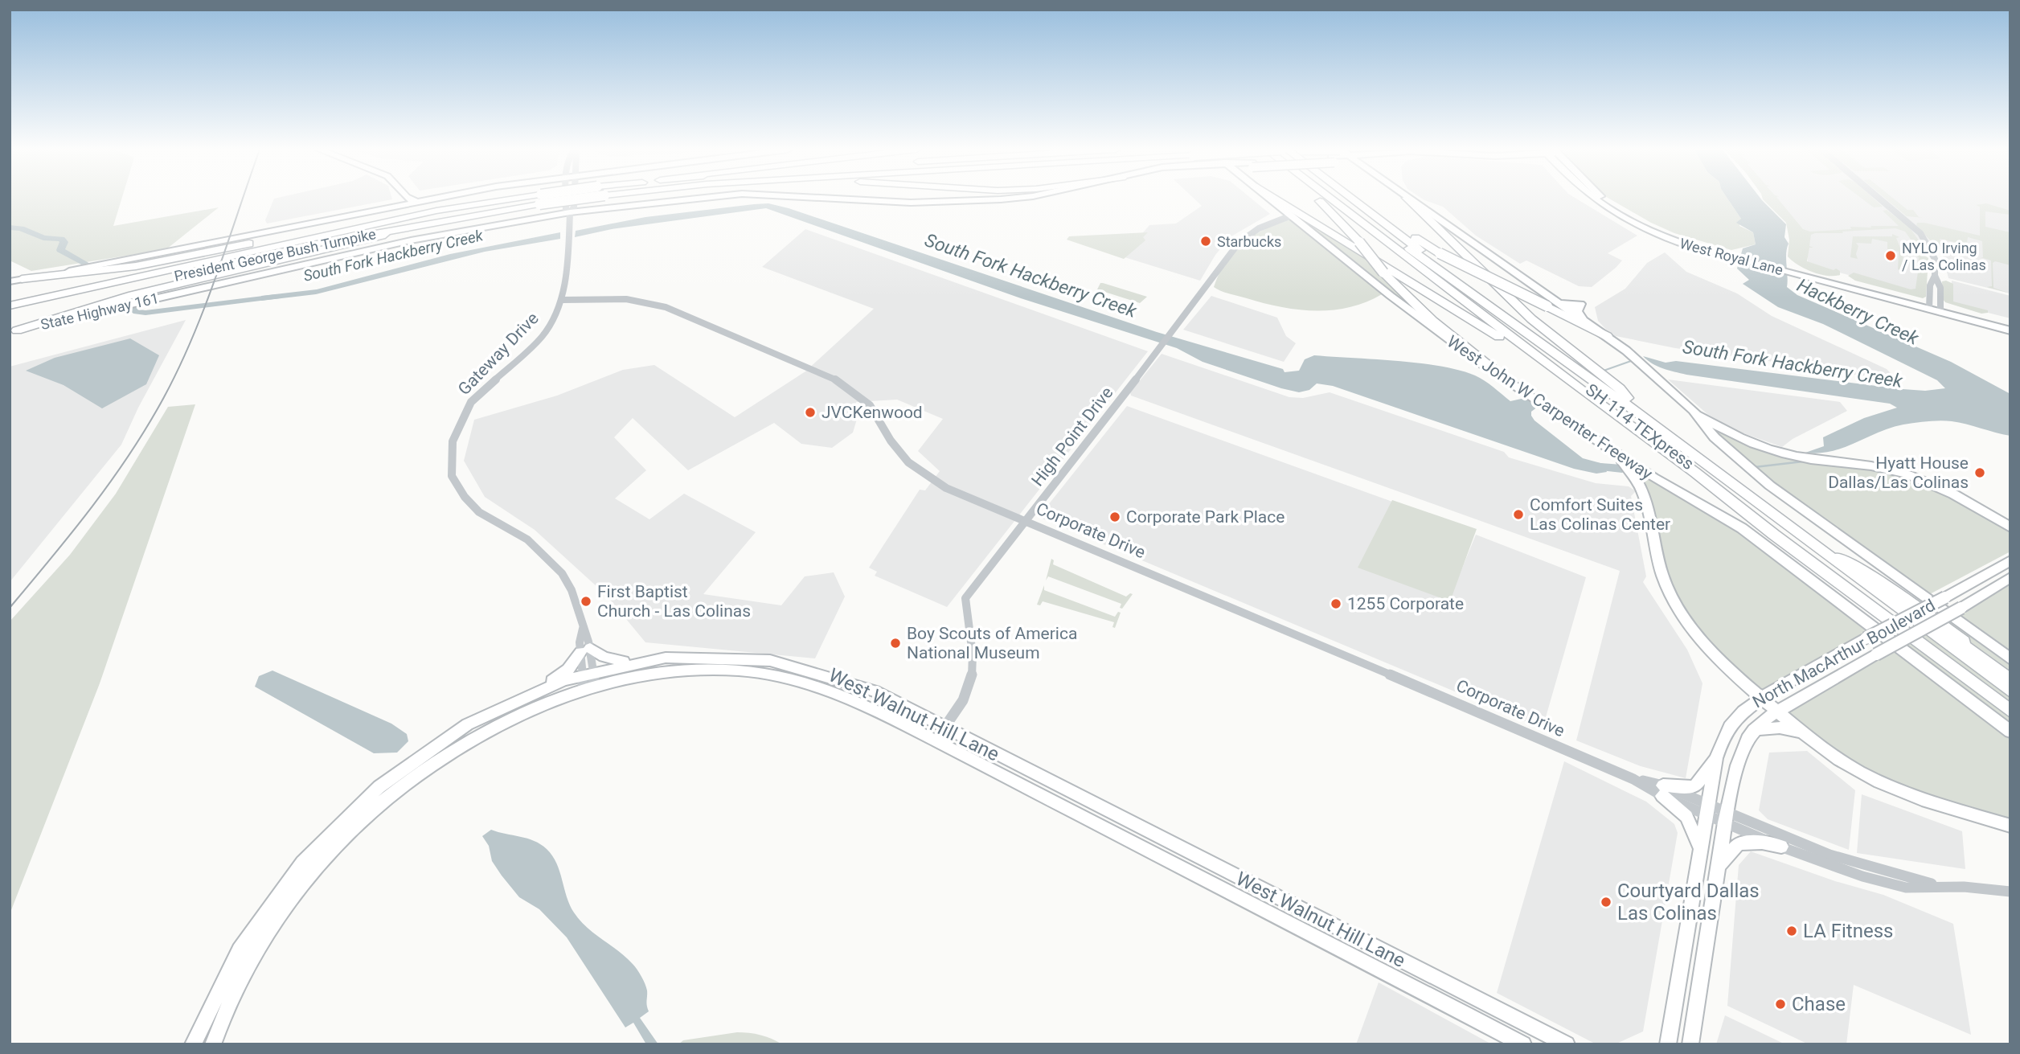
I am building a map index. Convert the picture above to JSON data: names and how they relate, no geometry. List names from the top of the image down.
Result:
{
  "streets": {
    "highway": ["President George Bush Turnpike", "West John W Carpenter Freeway", "SH 114 TEXpress"],
    "main road": [
      "West Royal Lane",
      "State Highway 161",
      "North MacArthur Boulevard",
      "West Walnut Hill Lane"
    ],
    "street": ["Gateway Drive", "High Point Drive", "Corporate Drive"]
  },
  "crossings": [
    ["State Highway 161", "Gateway Drive"],
    ["Gateway Drive", "Corporate Drive"],
    ["Gateway Drive", "West Walnut Hill Lane"],
    ["West John W Carpenter Freeway", "High Point Drive"],
    ["High Point Drive", "Corporate Drive"],
    ["High Point Drive", "West Walnut Hill Lane"],
    ["Corporate Drive", "North MacArthur Boulevard"]
  ],
  "water": ["South Fork Hackberry Creek", "Hackberry Creek"],
  "places": [
    "Starbucks",
    "NYLO Irving / Las Colinas",
    "JVCKenwood",
    "Hyatt House Dallas/Las Colinas",
    "Comfort Suites Las Colinas Center",
    "Corporate Park Place",
    "First Baptist Church - Las Colinas",
    "1255 Corporate",
    "Boy Scouts of America National Museum",
    "Courtyard Dallas Las Colinas",
    "LA Fitness",
    "Chase"
  ]
}
